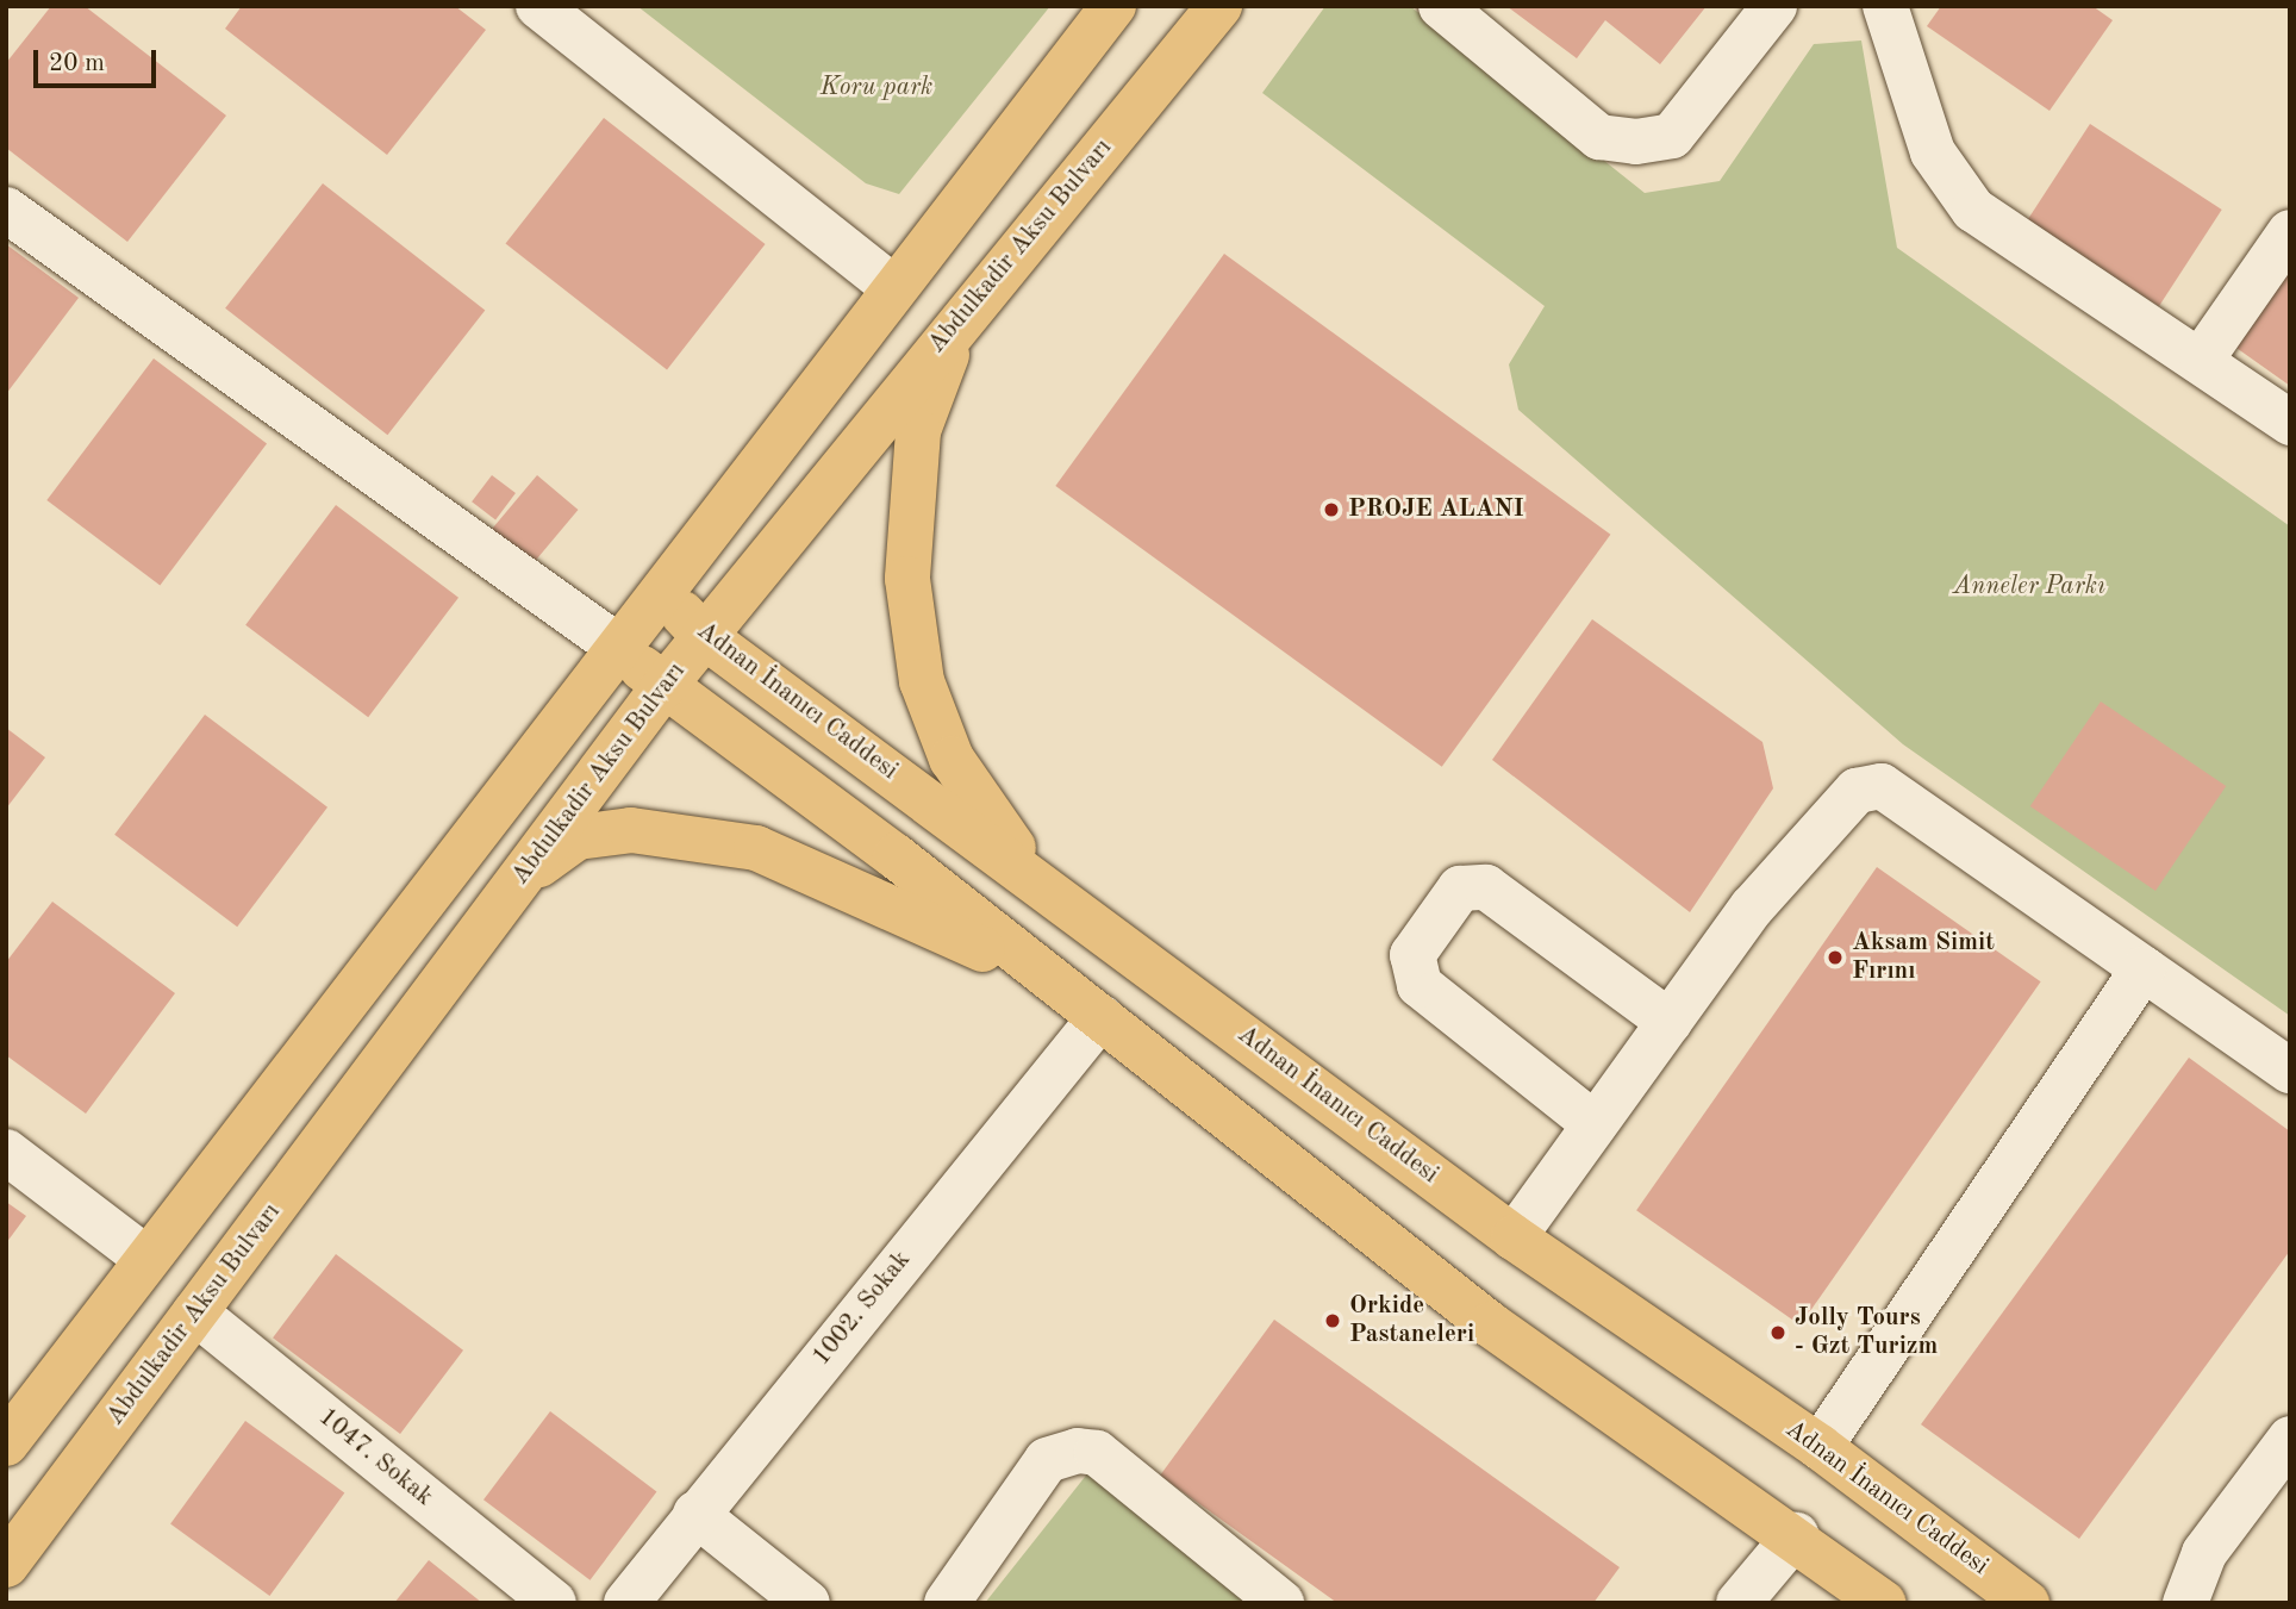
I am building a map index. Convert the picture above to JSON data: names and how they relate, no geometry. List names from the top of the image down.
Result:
{
  "streets": {
    "main road": ["Abdulkadir Aksu Bulvarı", "Adnan İnanıcı Caddesi"],
    "street": ["1002. Sokak", "1047. Sokak"]
  },
  "crossings": [
    ["Abdulkadir Aksu Bulvarı", "Adnan İnanıcı Caddesi"],
    ["Abdulkadir Aksu Bulvarı", "1047. Sokak"]
  ],
  "parks": ["Koru park", "Anneler Parkı"],
  "places": [
    "PROJE ALANI",
    "Aksam Simit Fırını",
    "Orkide Pastaneleri",
    "Jolly Tours - Gzt Turizm"
  ],
  "scale_bar": "20 m"
}
